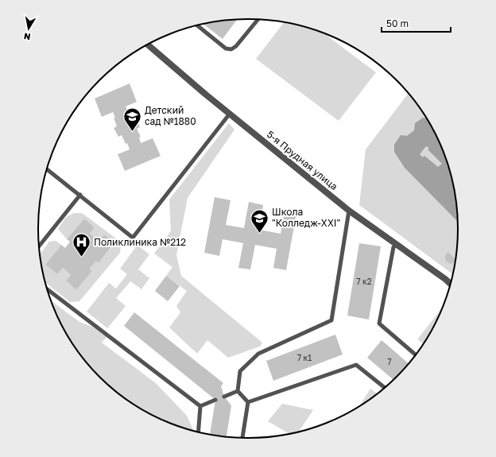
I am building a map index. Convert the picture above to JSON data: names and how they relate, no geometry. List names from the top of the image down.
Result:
{
  "streets": {
    "street": ["5-я Прудная улица"]
  },
  "places": {
    "school or university": ["Детский сад №1880", "Школа \"Колледж-XXI\""],
    "hospital": ["Поликлиника №212"]
  },
  "house_numbers": ["7 к2", "7 к1", "7"],
  "scale_bar": "50 m",
  "north": "bottom"
}
